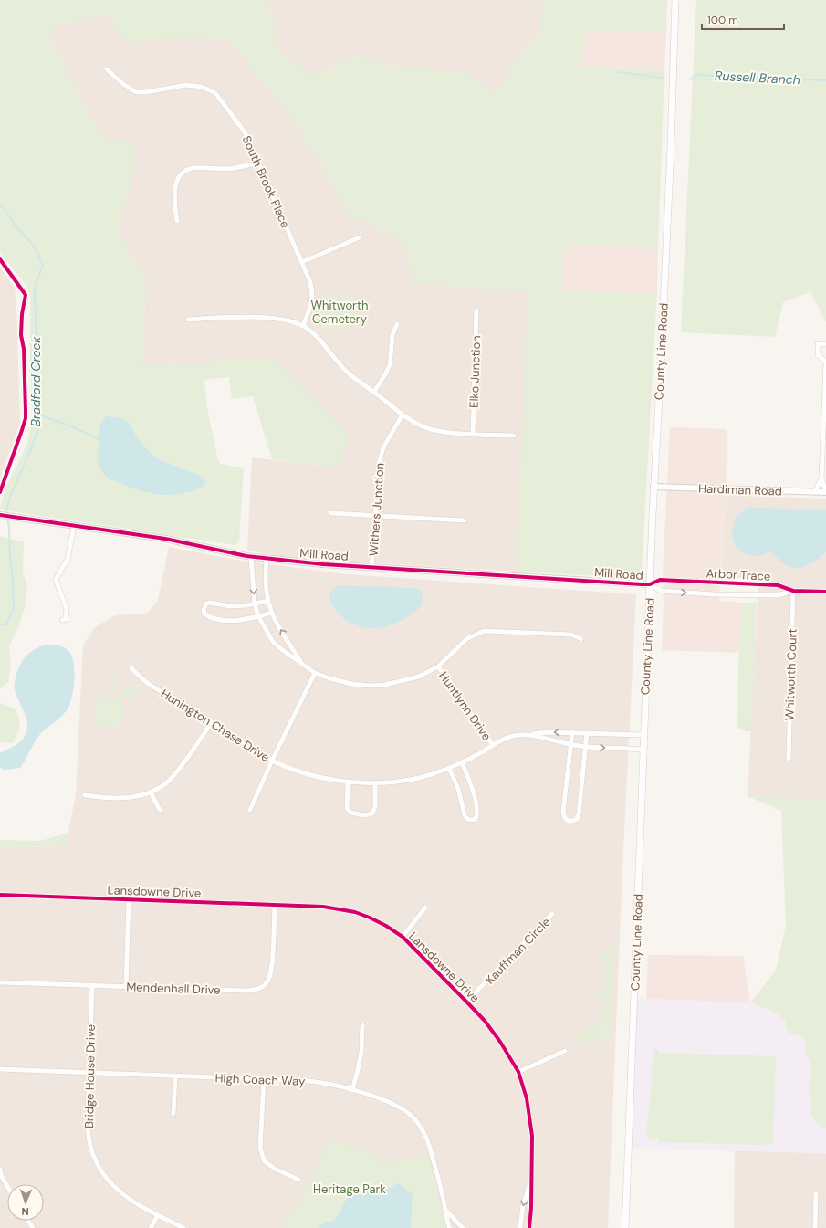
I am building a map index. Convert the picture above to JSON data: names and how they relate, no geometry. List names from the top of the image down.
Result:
{
  "streets": {
    "main road": ["County Line Road"],
    "street": [
      "South Brook Place",
      "Elko Junction",
      "Hardiman Road",
      "Withers Junction",
      "Mill Road",
      "Arbor Trace",
      "Whitworth Court",
      "Huntlynn Drive",
      "Hunington Chase Drive",
      "Lansdowne Drive",
      "Kauffman Circle",
      "Mendenhall Drive",
      "Bridge House Drive",
      "High Coach Way"
    ]
  },
  "crossings": [
    ["County Line Road", "Hardiman Road"],
    ["County Line Road", "Mill Road"],
    ["County Line Road", "Arbor Trace"],
    ["County Line Road", "Hunington Chase Drive"],
    ["Withers Junction", "Mill Road"],
    ["Mill Road", "Arbor Trace"],
    ["Arbor Trace", "Whitworth Court"],
    ["Huntlynn Drive", "Hunington Chase Drive"],
    ["Lansdowne Drive", "Kauffman Circle"],
    ["Lansdowne Drive", "Mendenhall Drive"],
    ["Mendenhall Drive", "Bridge House Drive"],
    ["Bridge House Drive", "High Coach Way"]
  ],
  "water": ["Russell Branch", "Bradford Creek"],
  "parks": ["Whitworth Cemetery", "Heritage Park"],
  "scale_bar": "100 m",
  "north": "bottom"
}
